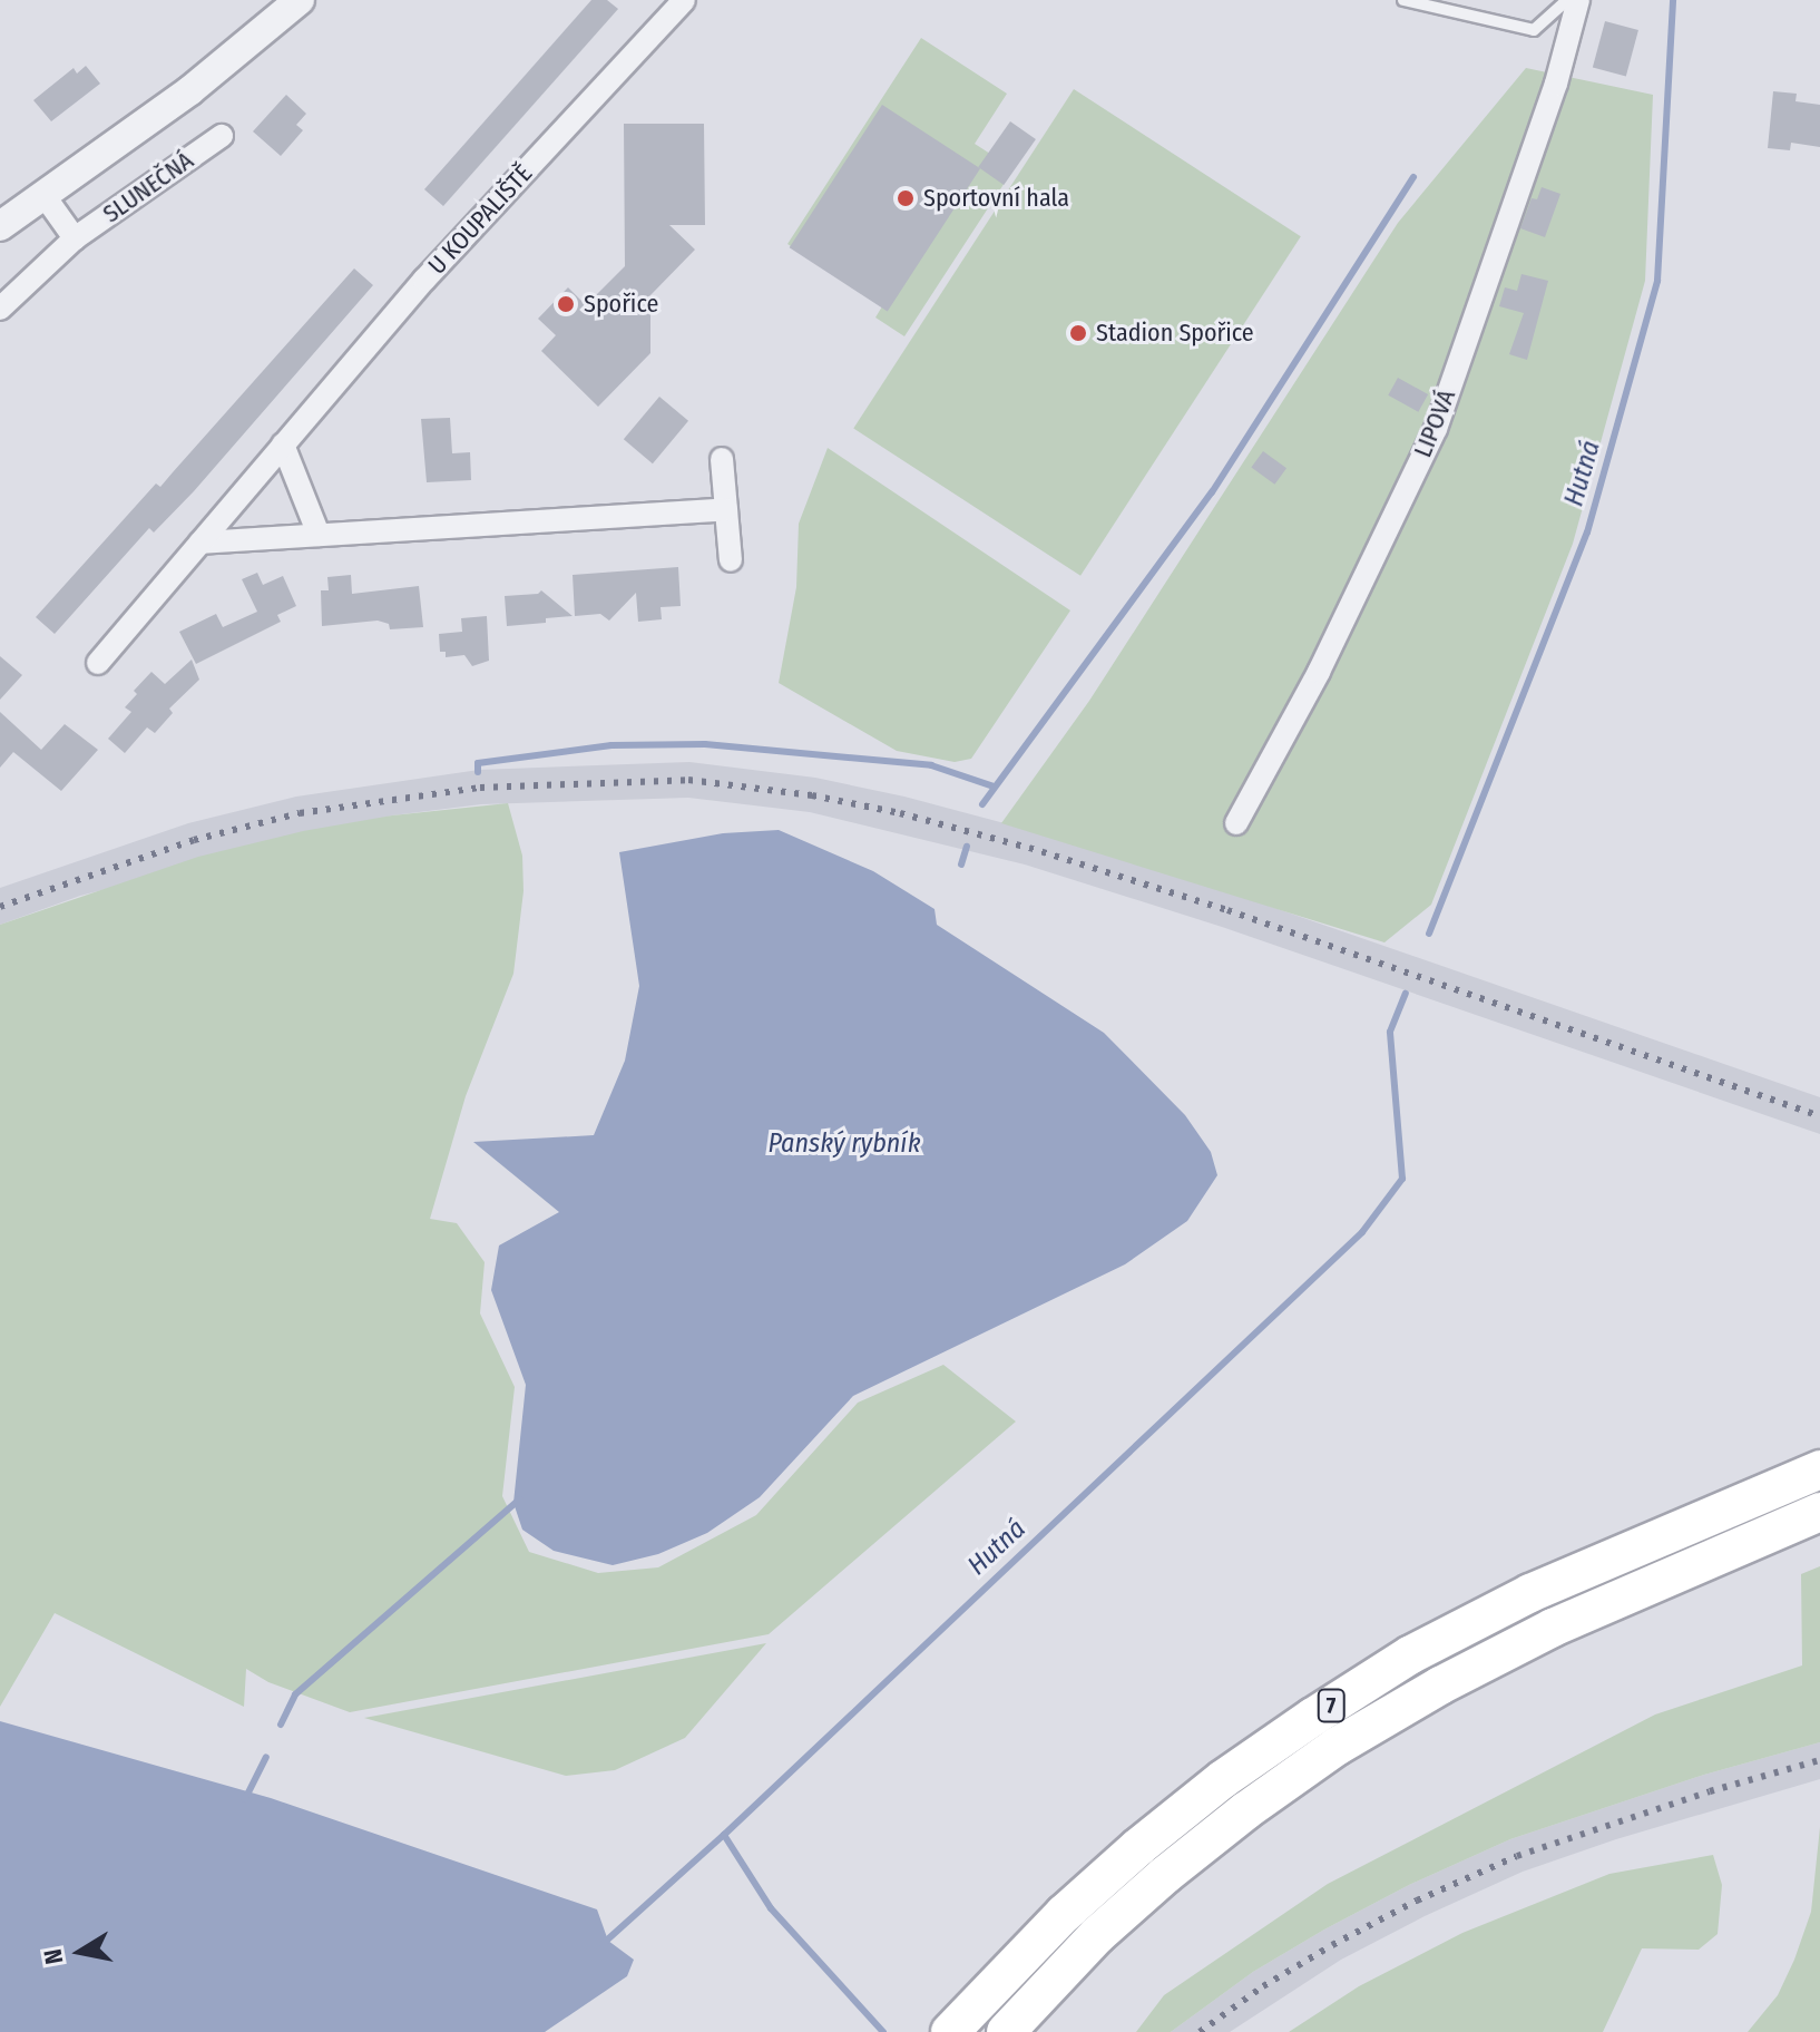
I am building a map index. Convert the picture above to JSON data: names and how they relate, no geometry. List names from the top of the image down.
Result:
{
  "streets": {
    "highway": ["7"],
    "street": ["SLUNEČNÁ", "U KOUPALIŠTĚ", "LIPOVÁ"]
  },
  "water": ["Hutná", "Panský rybník"],
  "places": ["Sportovní hala", "Spořice", "Stadion Spořice"],
  "north": "left"
}
